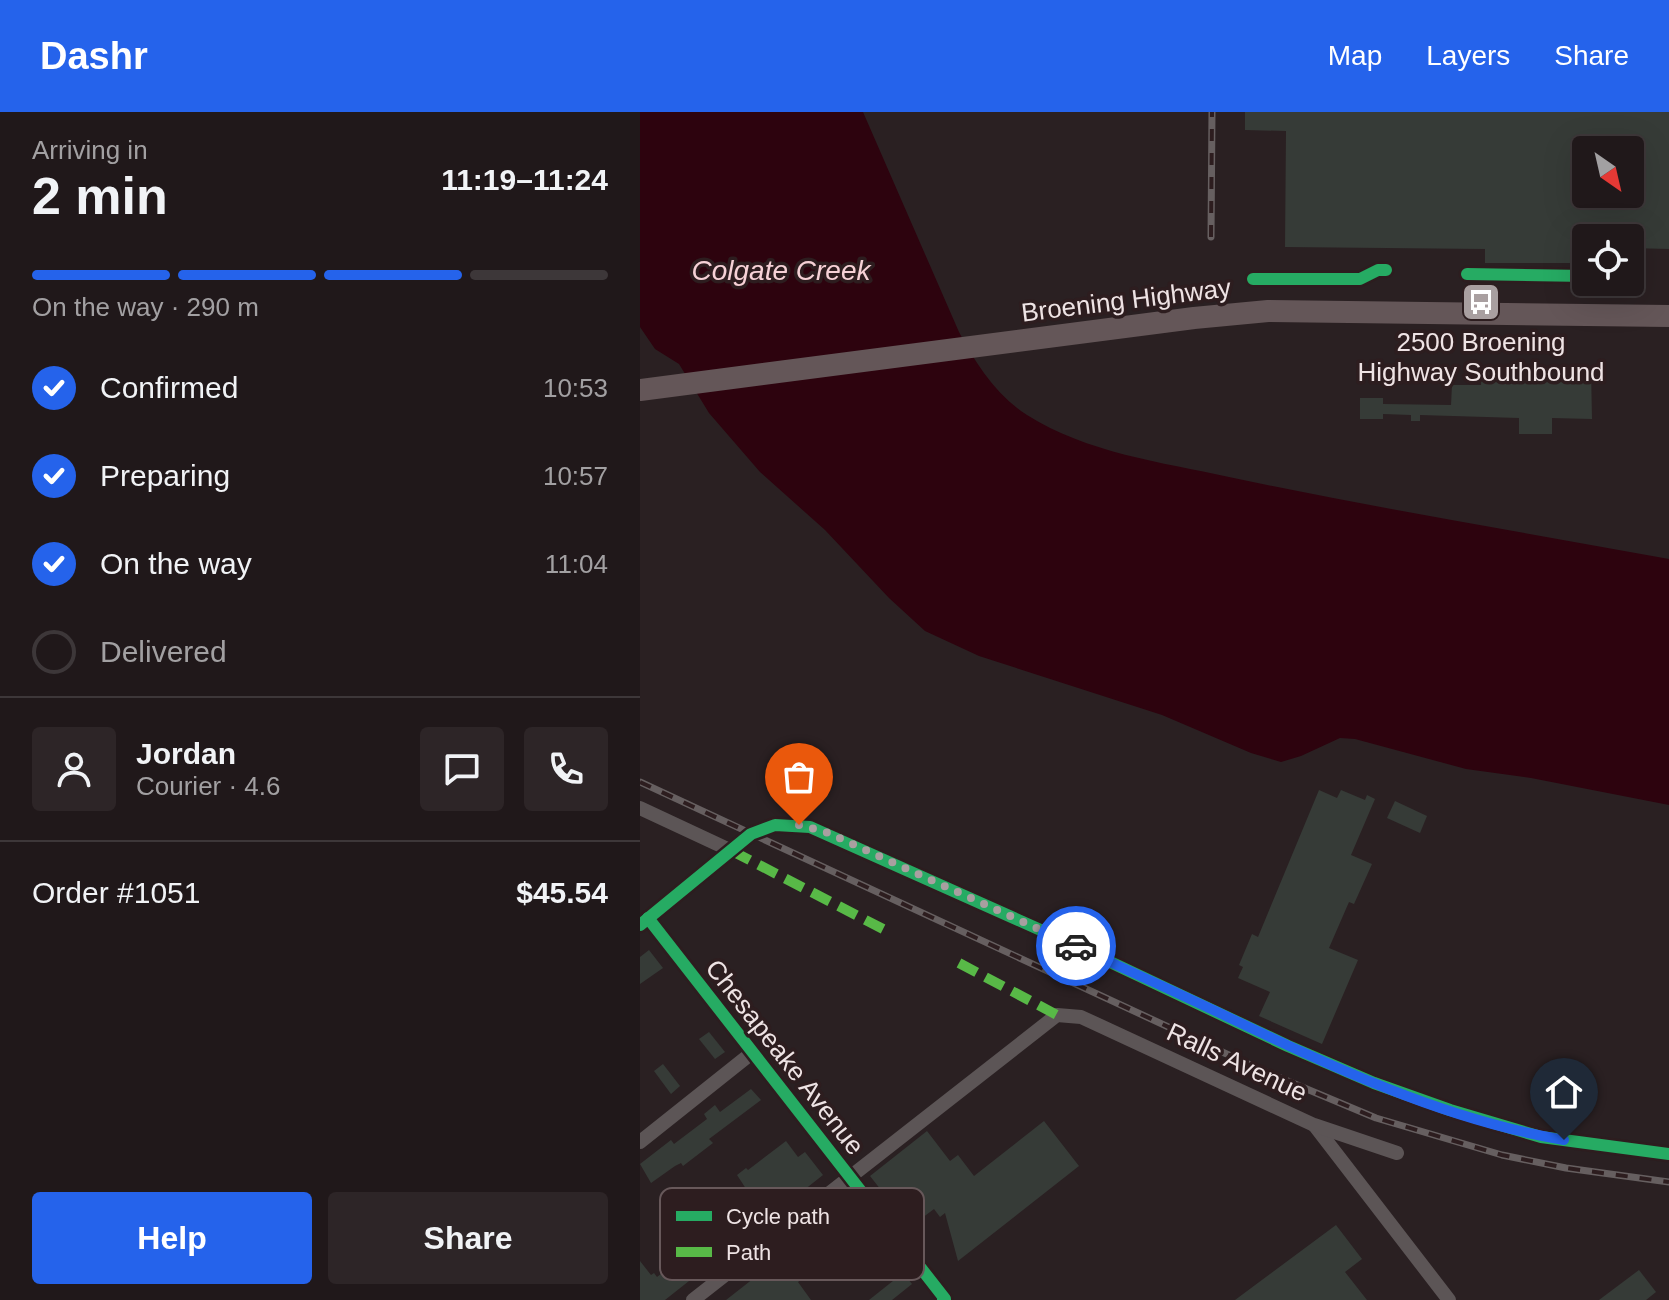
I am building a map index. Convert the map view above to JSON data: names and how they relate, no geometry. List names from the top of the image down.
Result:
{
  "streets": {
    "main road": ["Broening Highway"],
    "street": ["Chesapeake Avenue", "Ralls Avenue"]
  },
  "crossings": [
    ["Chesapeake Avenue", "Ralls Avenue"]
  ],
  "water": ["Colgate Creek"],
  "places": {
    "bus stop": ["2500 Broening Highway Southbound"]
  },
  "legend": ["Cycle path", "Path"],
  "north": "bottom right",
  "page": {
    "header": "Dashr",
    "nav": ["Map", "Layers", "Share"],
    "heading": ["2 min", "Arriving in", "11:19–11:24"],
    "panel": [
      "Jordan",
      "Courier · 4.6",
      "Order #1051",
      "$45.54"
    ],
    "bar": "On the way · 290 m",
    "list": [
      ["Confirmed", "10:53"],
      ["Preparing", "10:57"],
      ["On the way", "11:04"],
      "Delivered"
    ],
    "buttons": ["Help", "Share"]
  }
}
